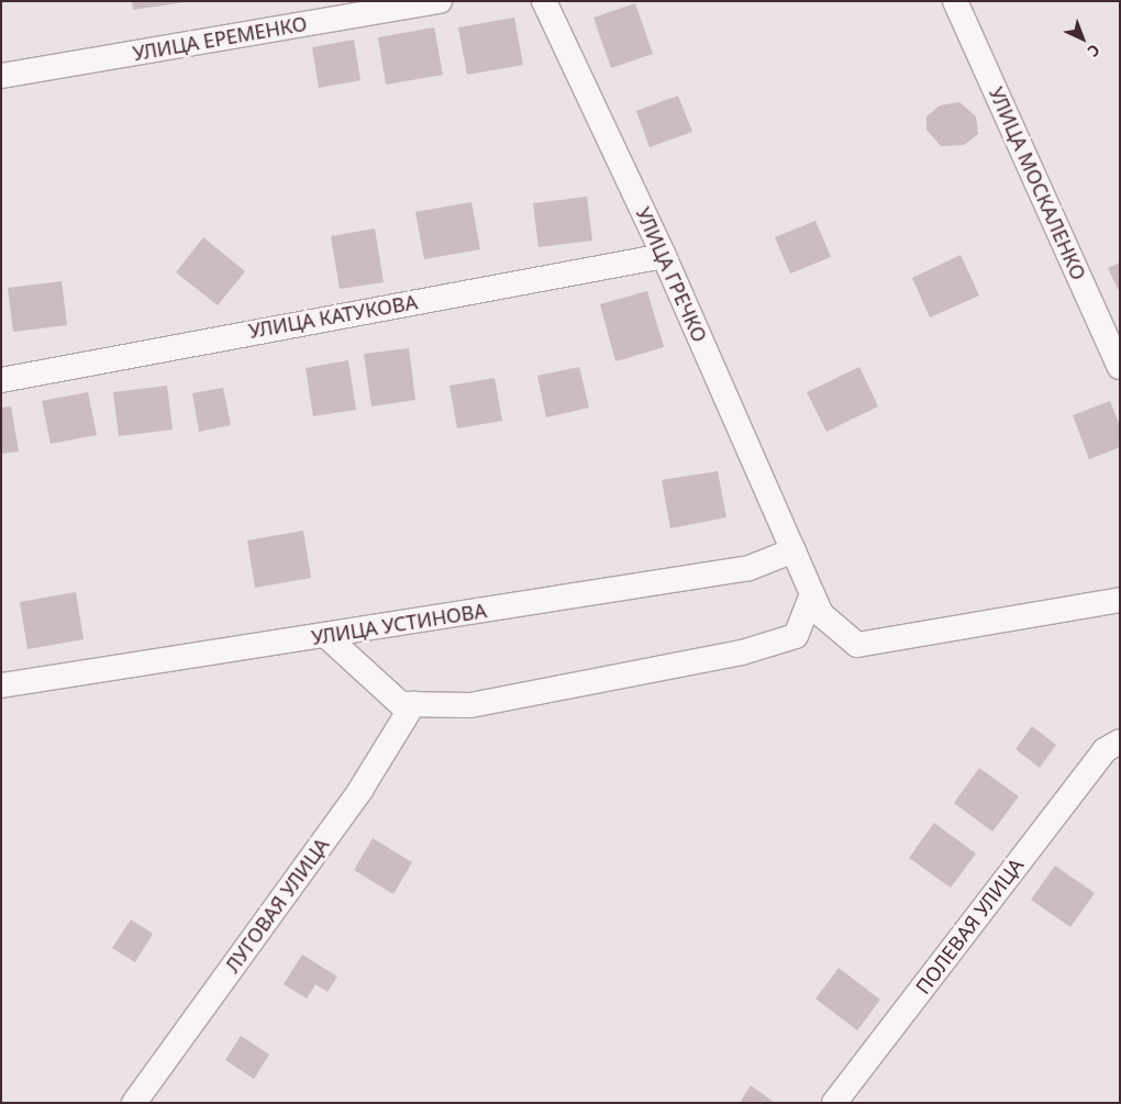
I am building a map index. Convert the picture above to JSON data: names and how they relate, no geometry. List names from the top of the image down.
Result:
{
  "streets": {
    "street": [
      "УЛИЦА ЕРЕМЕНКО",
      "УЛИЦА МОСКАЛЕНКО",
      "УЛИЦА ГРЕЧКО",
      "УЛИЦА КАТУКОВА",
      "УЛИЦА УСТИНОВА",
      "ЛУГОВАЯ УЛИЦА",
      "ПОЛЕВАЯ УЛИЦА"
    ]
  },
  "crossings": [
    ["УЛИЦА ГРЕЧКО", "УЛИЦА КАТУКОВА"],
    ["УЛИЦА ГРЕЧКО", "УЛИЦА УСТИНОВА"]
  ],
  "north": "bottom right"
}
